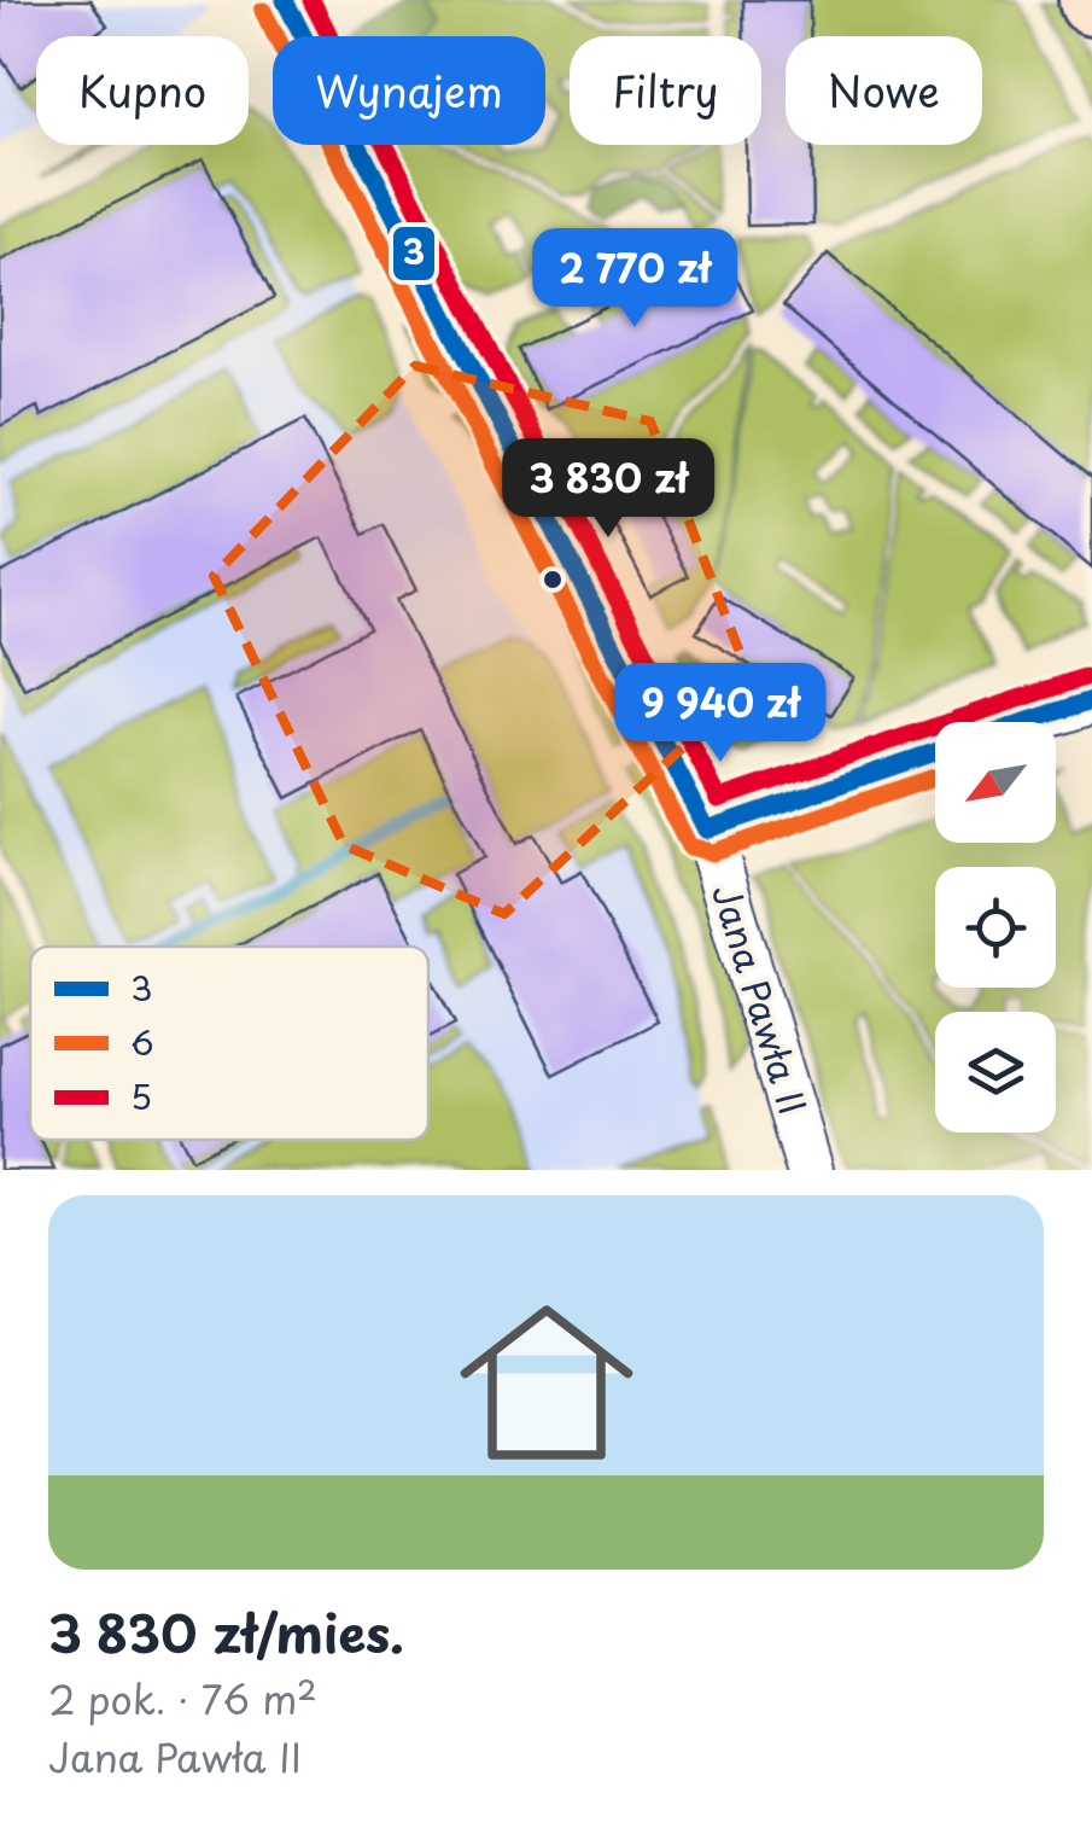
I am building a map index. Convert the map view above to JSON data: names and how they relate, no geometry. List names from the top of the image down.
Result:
{
  "streets": {
    "street": ["Jana Pawła II"]
  },
  "lines": ["transit line 3", "transit line 5", "transit line 6"],
  "legend": ["3", "6", "5"],
  "north": "bottom left",
  "page": {
    "chip": [
      "Kupno",
      "Wynajem",
      "Filtry",
      "Nowe"
    ],
    "price": ["2 770 zł", "3 830 zł", "9 940 zł"],
    "list": [
      {
        "name": "3 830 zł/mies.",
        "note": "2 pok. · 76 m² · Jana Pawła II"
      }
    ]
  }
}
